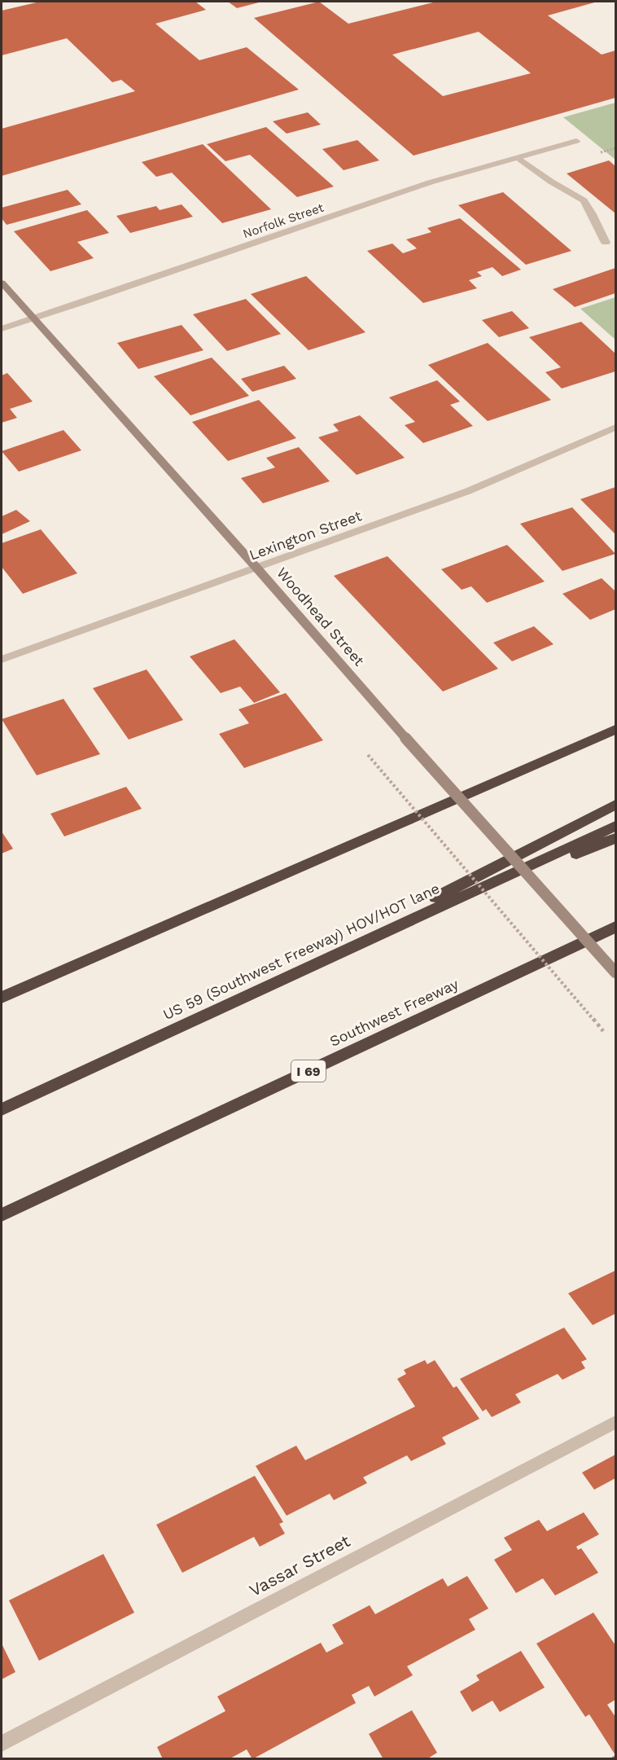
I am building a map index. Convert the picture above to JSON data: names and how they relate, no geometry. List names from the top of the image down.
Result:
{
  "streets": {
    "highway": ["US 59 (Southwest Freeway) HOV/HOT lane", "Southwest Freeway", "I 69"],
    "street": [
      "Norfolk Street",
      "Lexington Street",
      "Woodhead Street",
      "Vassar Street"
    ]
  },
  "crossings": [
    ["Norfolk Street", "Woodhead Street"],
    ["Lexington Street", "Woodhead Street"]
  ]
}
